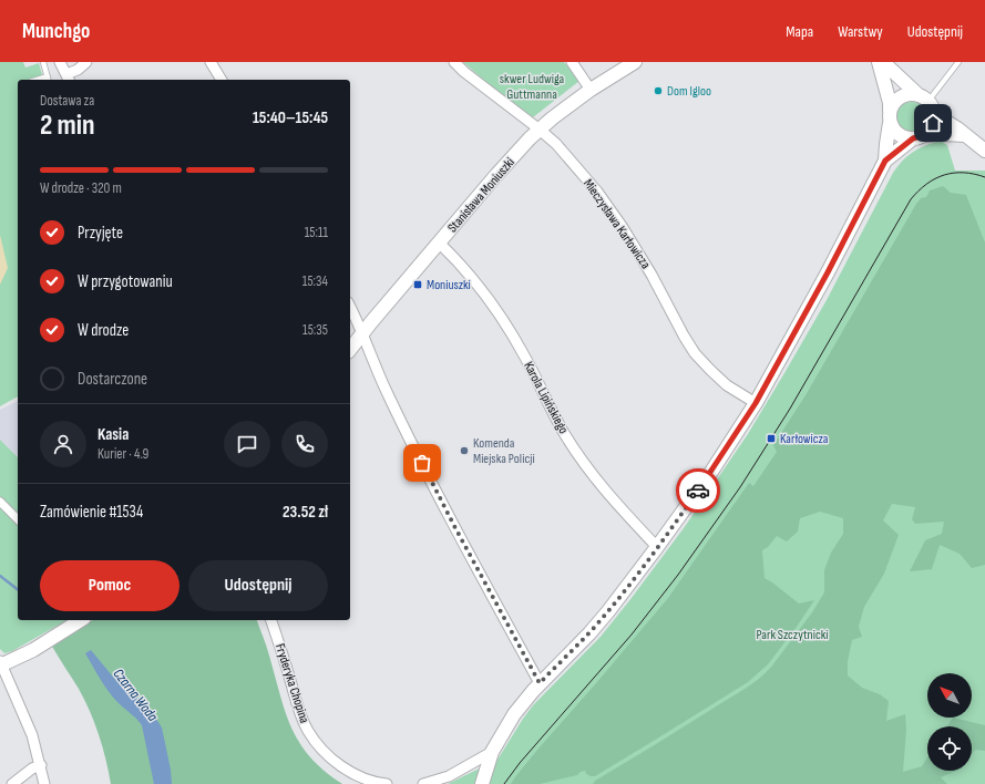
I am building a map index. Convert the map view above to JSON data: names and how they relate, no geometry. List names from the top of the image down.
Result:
{
  "streets": {
    "street": [
      "Stanisława Moniuszki",
      "Mieczysława Karłowicza",
      "Karola Lipińskiego",
      "Fryderyka Chopina"
    ]
  },
  "crossings": [
    ["Stanisława Moniuszki", "Mieczysława Karłowicza"],
    ["Stanisława Moniuszki", "Karola Lipińskiego"]
  ],
  "water": ["Czarna Woda"],
  "parks": ["skwer Ludwiga Guttmanna", "Park Szczytnicki"],
  "places": {
    "other": ["Dom Igloo", "Komenda Miejska Policji"],
    "transit": ["Moniuszki", "Karłowicza"]
  },
  "north": "top left",
  "page": {
    "header": "Munchgo",
    "nav": ["Mapa", "Warstwy", "Udostępnij"],
    "heading": ["2 min", "Dostawa za", "15:40–15:45"],
    "panel": [
      "Kasia",
      "Kurier · 4.9",
      "Zamówienie #1534",
      "23.52 zł"
    ],
    "bar": "W drodze · 320 m",
    "list": [
      ["Przyjęte", "15:11"],
      ["W przygotowaniu", "15:34"],
      ["W drodze", "15:35"],
      "Dostarczone"
    ],
    "buttons": ["Pomoc", "Udostępnij"]
  }
}
